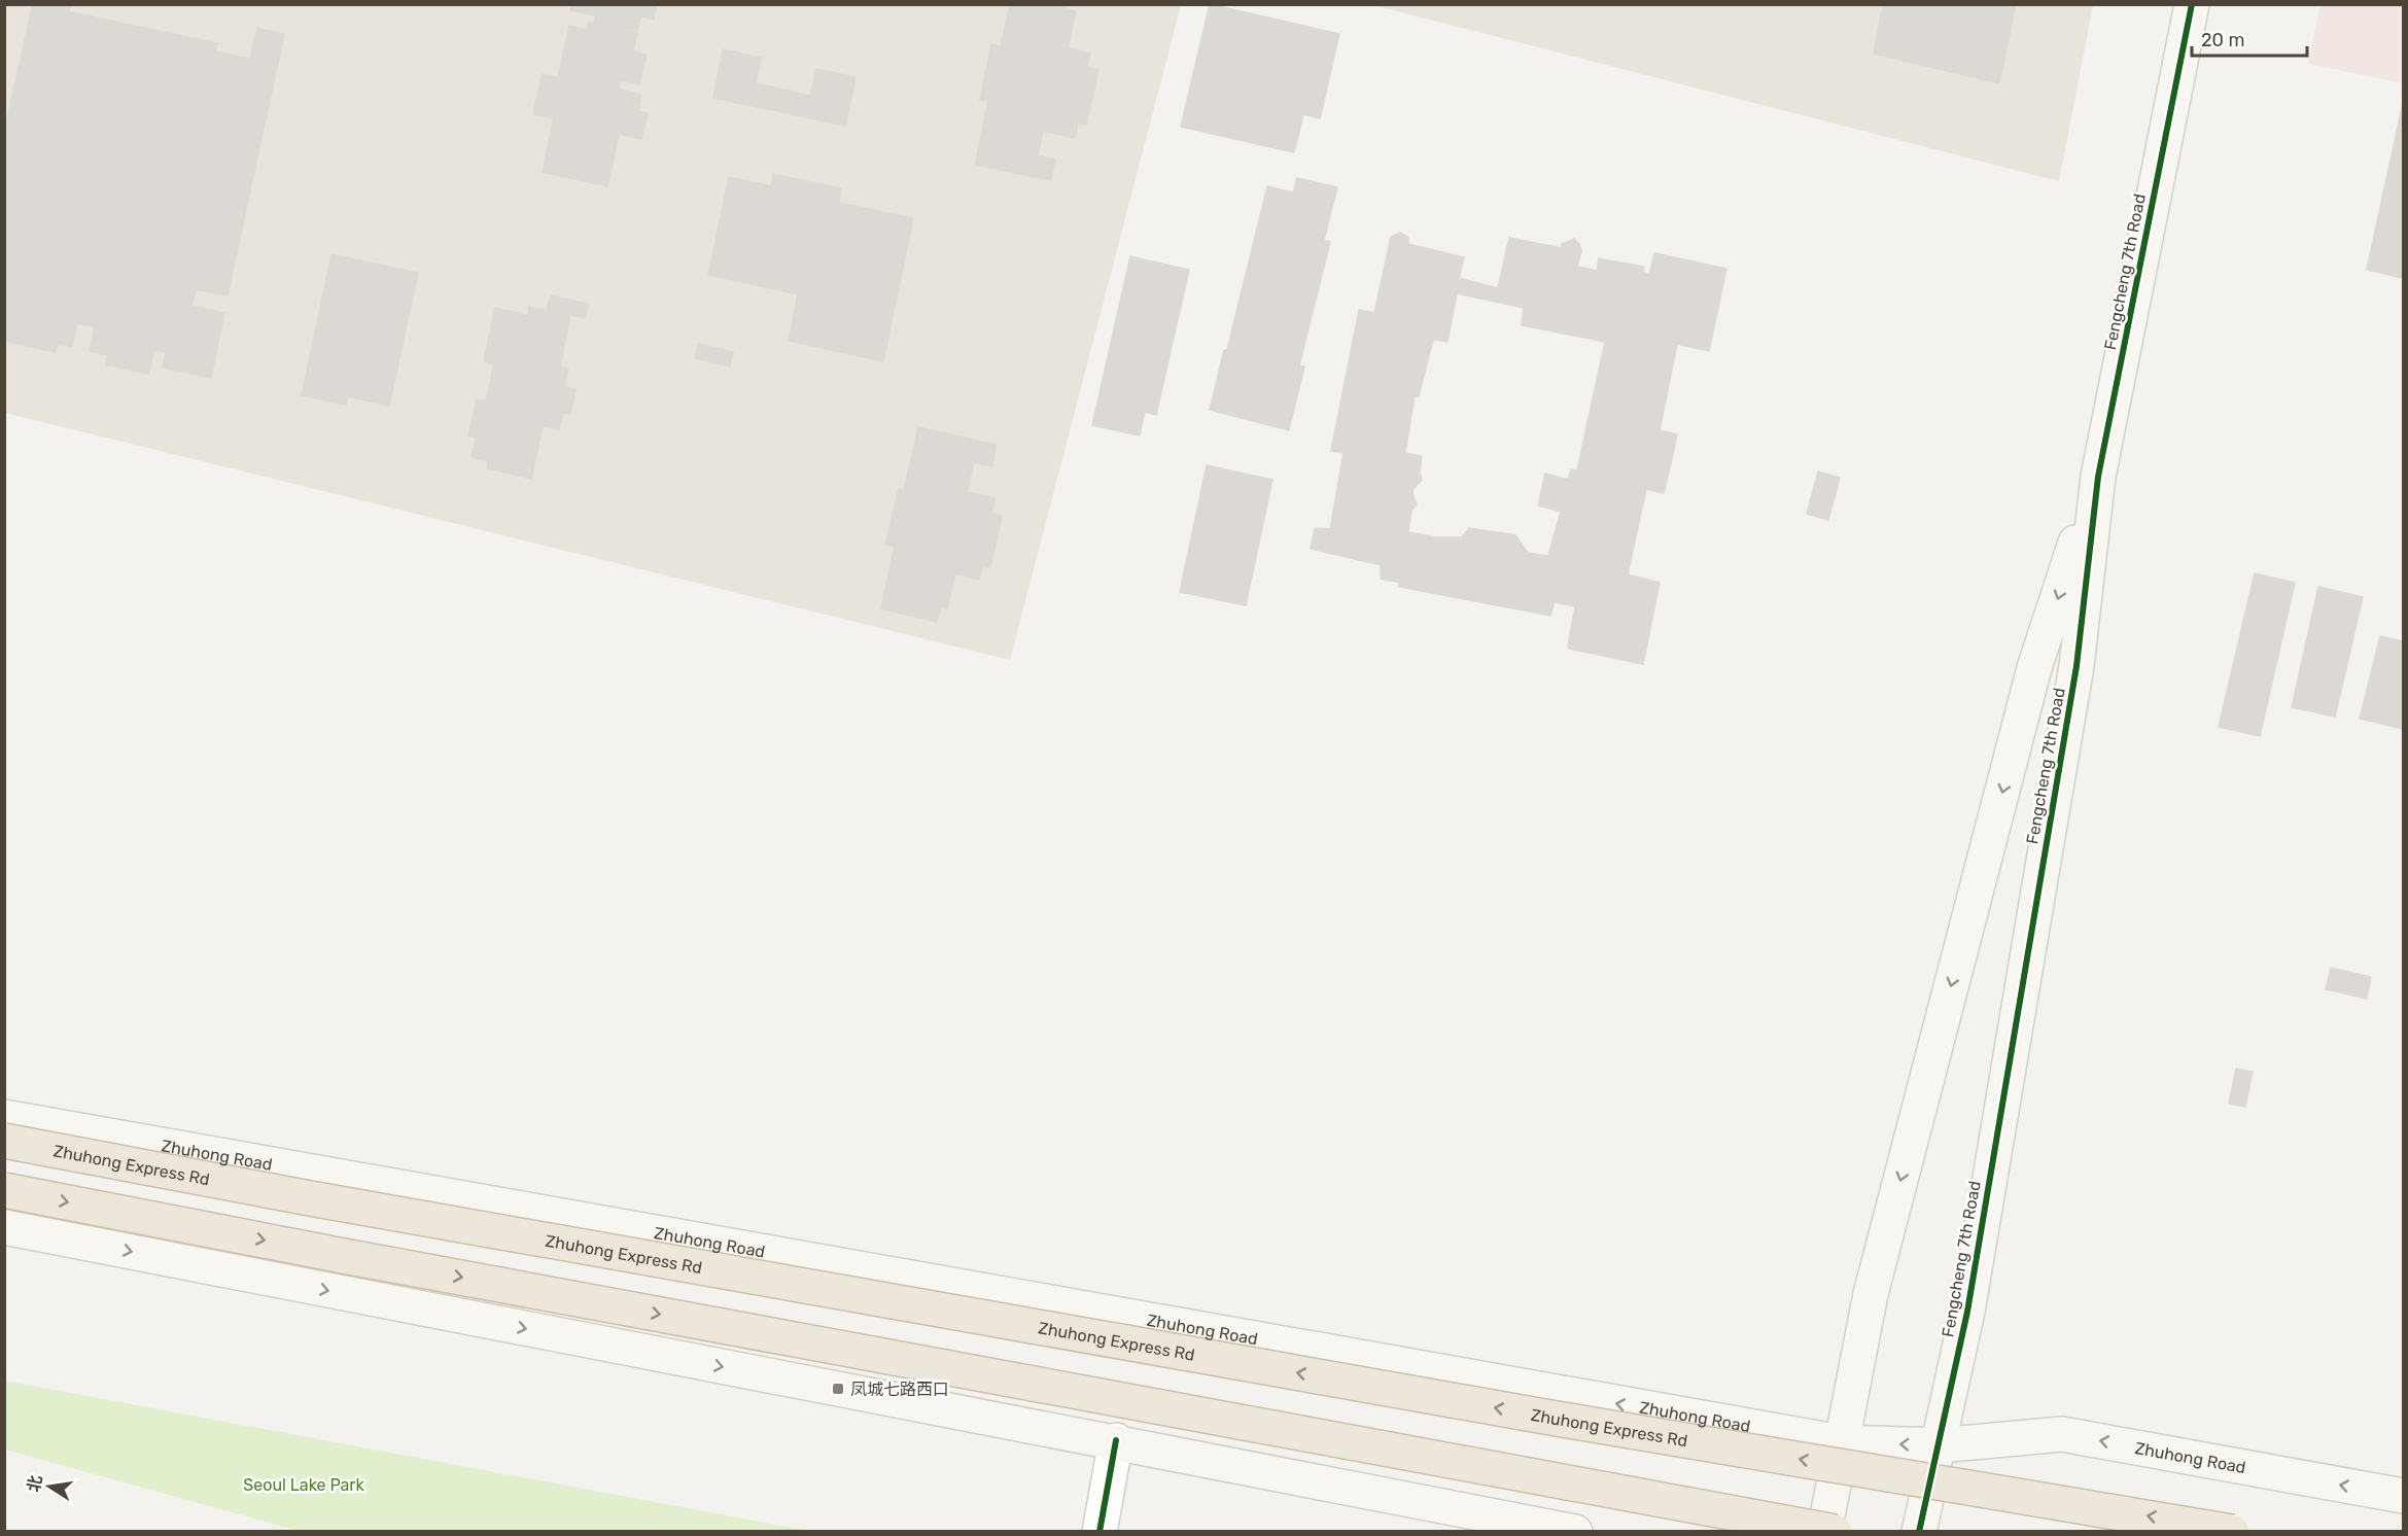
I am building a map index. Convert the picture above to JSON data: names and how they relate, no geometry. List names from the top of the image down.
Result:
{
  "streets": {
    "highway": ["Zhuhong Express Rd"],
    "main road": ["Fengcheng 7th Road", "Zhuhong Road"]
  },
  "crossings": [
    ["Fengcheng 7th Road", "Zhuhong Road"]
  ],
  "parks": ["Seoul Lake Park"],
  "places": {
    "transit": ["凤城七路西口"]
  },
  "scale_bar": "20 m",
  "north": "left"
}
